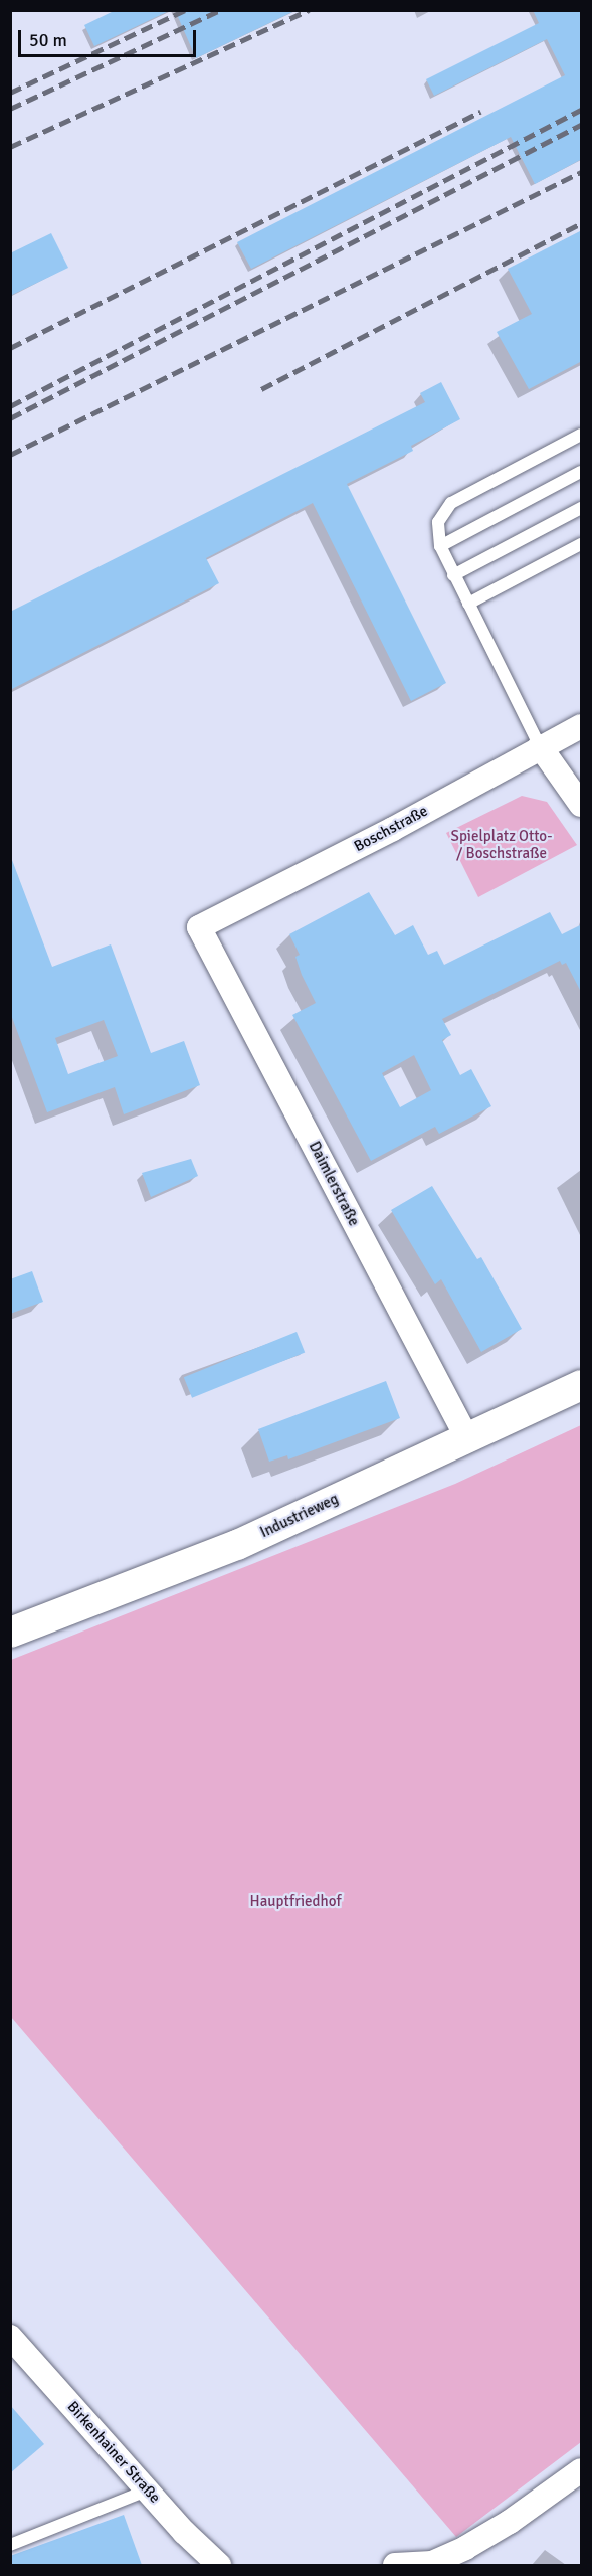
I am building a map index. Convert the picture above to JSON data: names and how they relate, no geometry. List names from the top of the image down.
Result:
{
  "streets": {
    "street": [
      "Boschstraße",
      "Daimlerstraße",
      "Industrieweg",
      "Birkenhainer Straße"
    ]
  },
  "crossings": [
    ["Boschstraße", "Daimlerstraße"],
    ["Daimlerstraße", "Industrieweg"]
  ],
  "parks": ["Spielplatz Otto- / Boschstraße", "Hauptfriedhof"],
  "scale_bar": "50 m"
}
